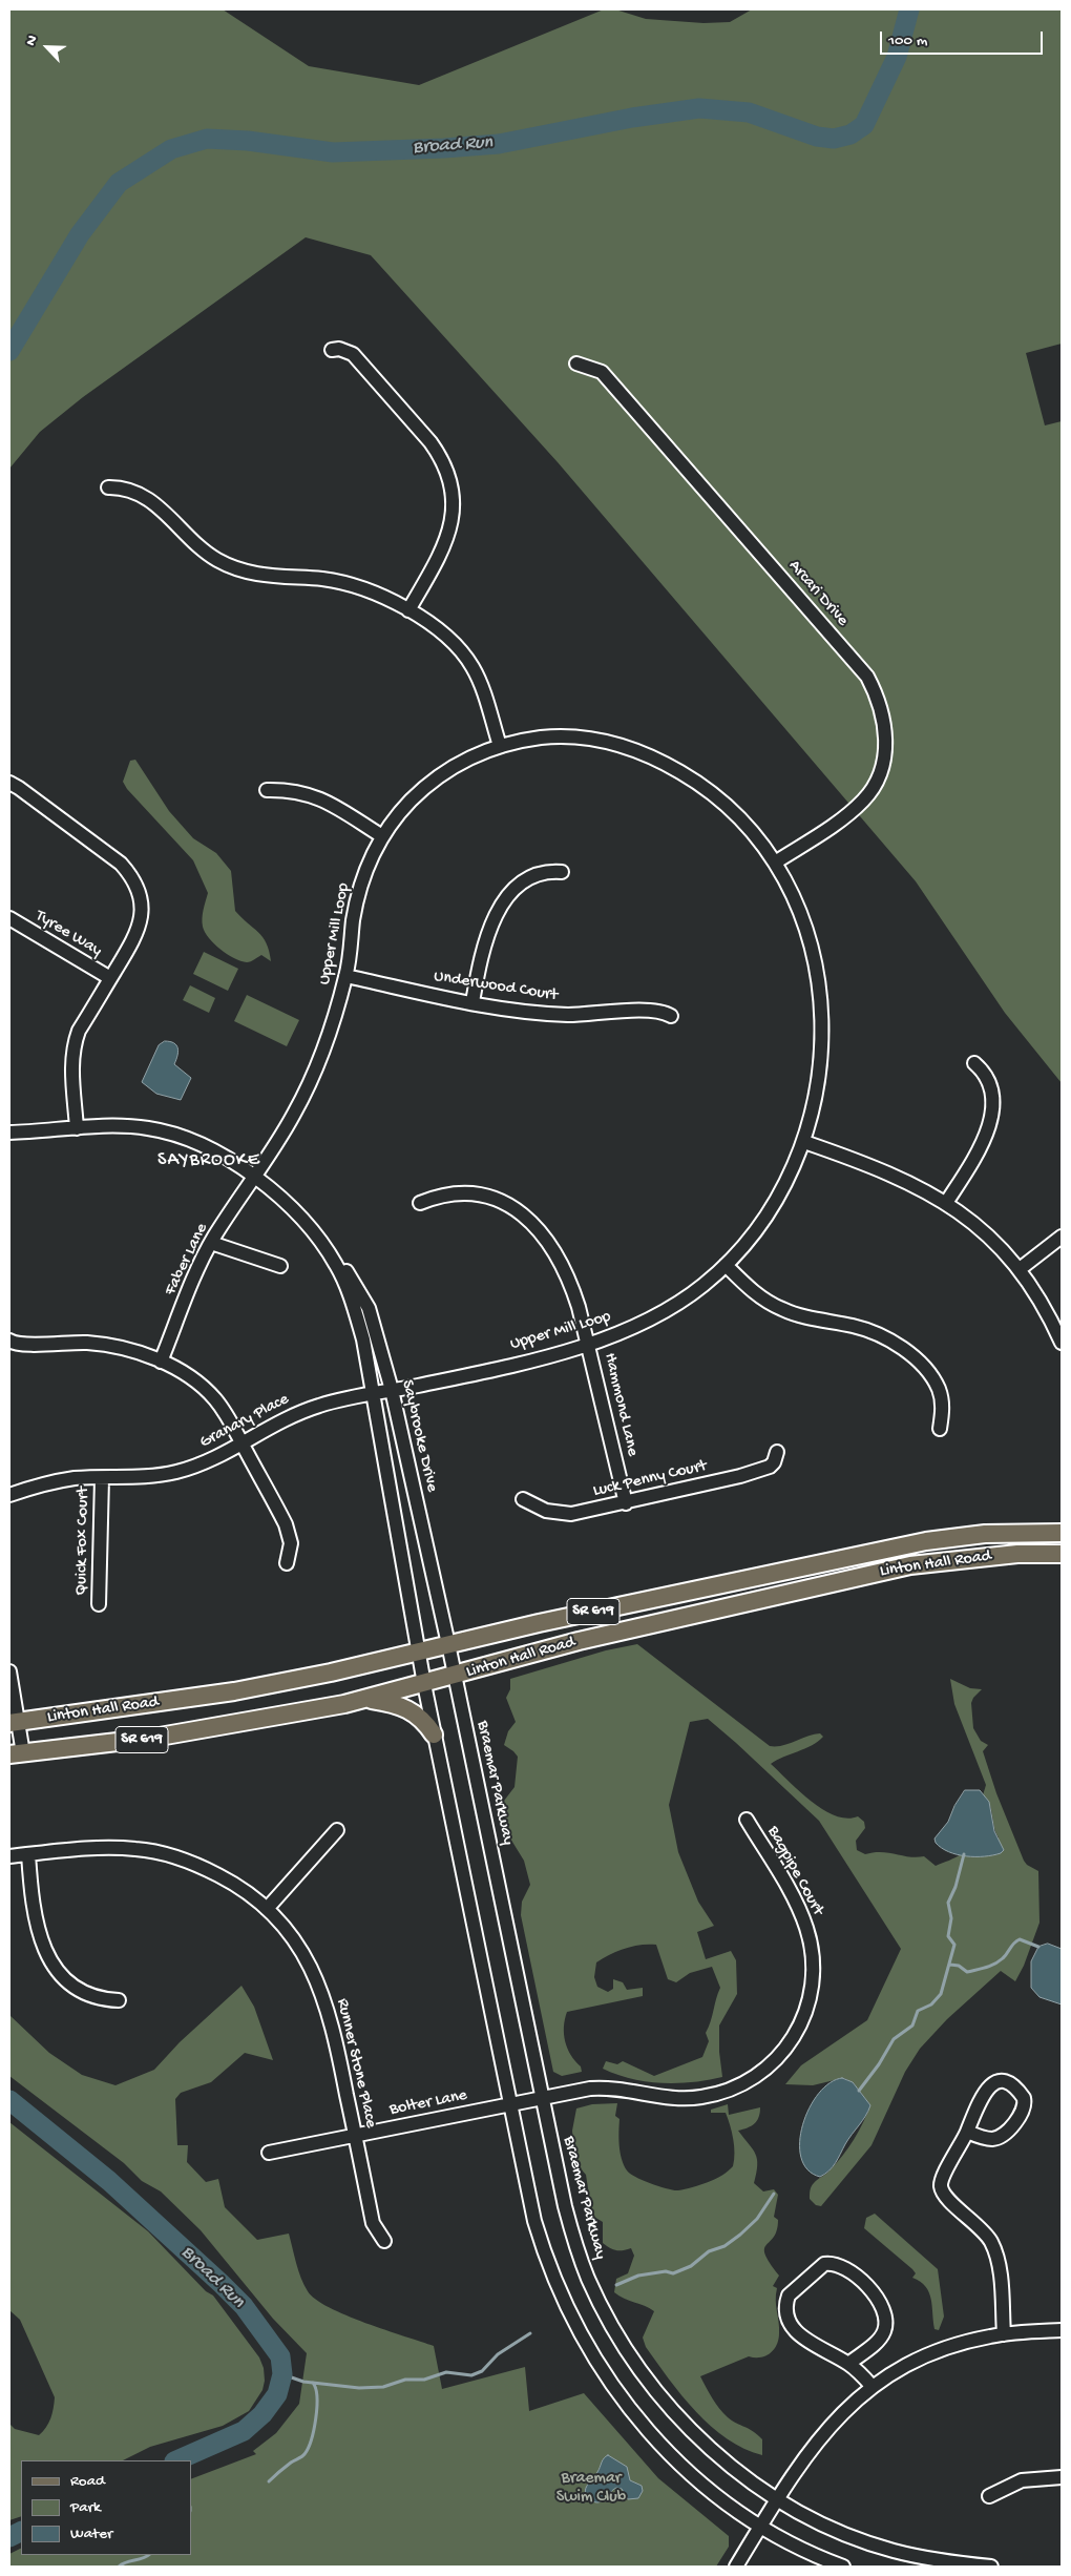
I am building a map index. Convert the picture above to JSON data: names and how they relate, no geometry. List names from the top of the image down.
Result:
{
  "streets": {
    "main road": ["Linton Hall Road", "SR 619"],
    "street": [
      "Arcari Drive",
      "Tyree Way",
      "Upper Mill Loop",
      "Underwood Court",
      "Faber Lane",
      "Hammond Lane",
      "Granary Place",
      "Saybrooke Drive",
      "Luck Penny Court",
      "Quick Fox Court",
      "Braemar Parkway",
      "Bagpipe Court",
      "Runner Stone Place",
      "Bolter Lane"
    ]
  },
  "crossings": [
    ["Arcari Drive", "Upper Mill Loop"],
    ["Upper Mill Loop", "Underwood Court"],
    ["Upper Mill Loop", "Faber Lane"],
    ["Upper Mill Loop", "Hammond Lane"],
    ["Upper Mill Loop", "Granary Place"],
    ["Upper Mill Loop", "Saybrooke Drive"],
    ["Faber Lane", "Saybrooke Drive"],
    ["Hammond Lane", "Luck Penny Court"],
    ["Granary Place", "Saybrooke Drive"],
    ["Granary Place", "Quick Fox Court"],
    ["Saybrooke Drive", "Linton Hall Road"],
    ["Saybrooke Drive", "Braemar Parkway"],
    ["Linton Hall Road", "Braemar Parkway"],
    ["Braemar Parkway", "Bagpipe Court"],
    ["Bagpipe Court", "Bolter Lane"],
    ["Runner Stone Place", "Bolter Lane"]
  ],
  "districts": ["SAYBROOKE"],
  "water": ["Broad Run"],
  "parks": ["Braemar Swim Club"],
  "legend": ["Road", "Park", "Water"],
  "scale_bar": "100 m",
  "north": "top left"
}
